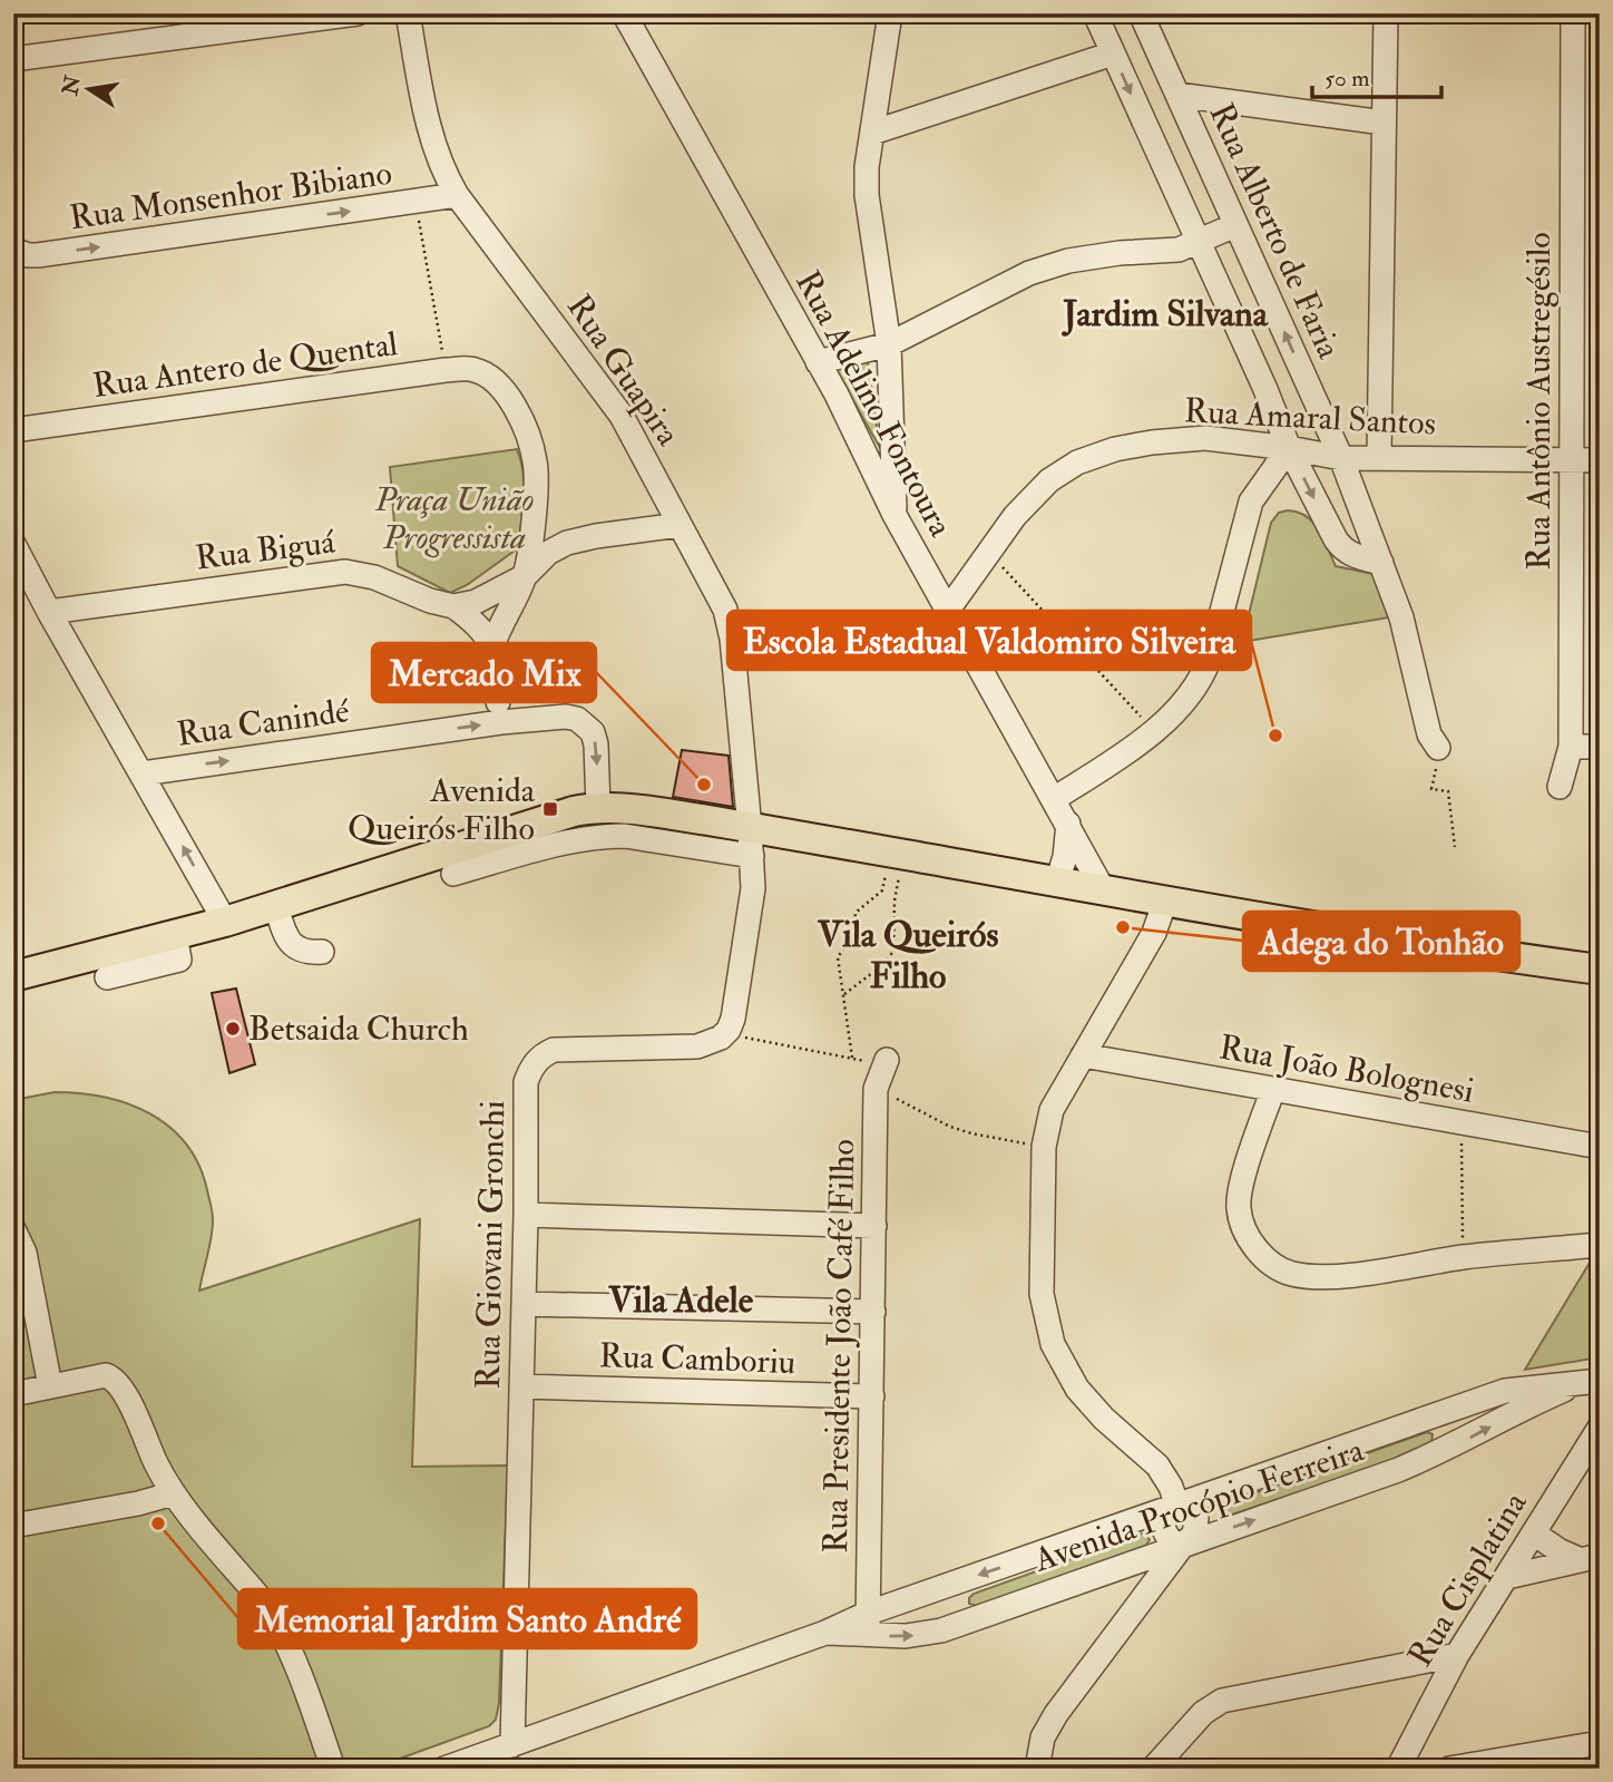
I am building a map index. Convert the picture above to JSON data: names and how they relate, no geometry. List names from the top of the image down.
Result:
{
  "streets": {
    "street": [
      "Rua Monsenhor Bibiano",
      "Rua Alberto de Faria",
      "Rua Antero de Quental",
      "Rua Guapira",
      "Rua Antônio Austregésilo",
      "Rua Adelino Fontoura",
      "Rua Amaral Santos",
      "Rua Biguá",
      "Rua Canindé",
      "Rua João Bolognesi",
      "Rua Giovani Gronchi",
      "Rua Presidente João Café Filho",
      "Rua Camboriu",
      "Avenida Procópio Ferreira",
      "Rua Cisplatina"
    ]
  },
  "crossings": [
    ["Rua Monsenhor Bibiano", "Rua Guapira"],
    ["Rua Alberto de Faria", "Rua Amaral Santos"],
    ["Rua Guapira", "Rua Giovani Gronchi"],
    ["Rua Antônio Austregésilo", "Rua Amaral Santos"],
    ["Rua Adelino Fontoura", "Rua Amaral Santos"],
    ["Rua Giovani Gronchi", "Rua Camboriu"],
    ["Rua Giovani Gronchi", "Avenida Procópio Ferreira"],
    ["Rua Presidente João Café Filho", "Rua Camboriu"],
    ["Rua Presidente João Café Filho", "Avenida Procópio Ferreira"]
  ],
  "one_way": ["Rua Canindé"],
  "districts": ["Jardim Silvana", "Vila Queirós Filho", "Vila Adele"],
  "parks": ["Praça União Progressista"],
  "places": {
    "other": [
      "Escola Estadual Valdomiro Silveira",
      "Mercado Mix",
      "Adega do Tonhão",
      "Betsaida Church",
      "Memorial Jardim Santo André"
    ],
    "transit": ["Avenida Queirós Filho"]
  },
  "scale_bar": "50 m",
  "north": "left"
}
